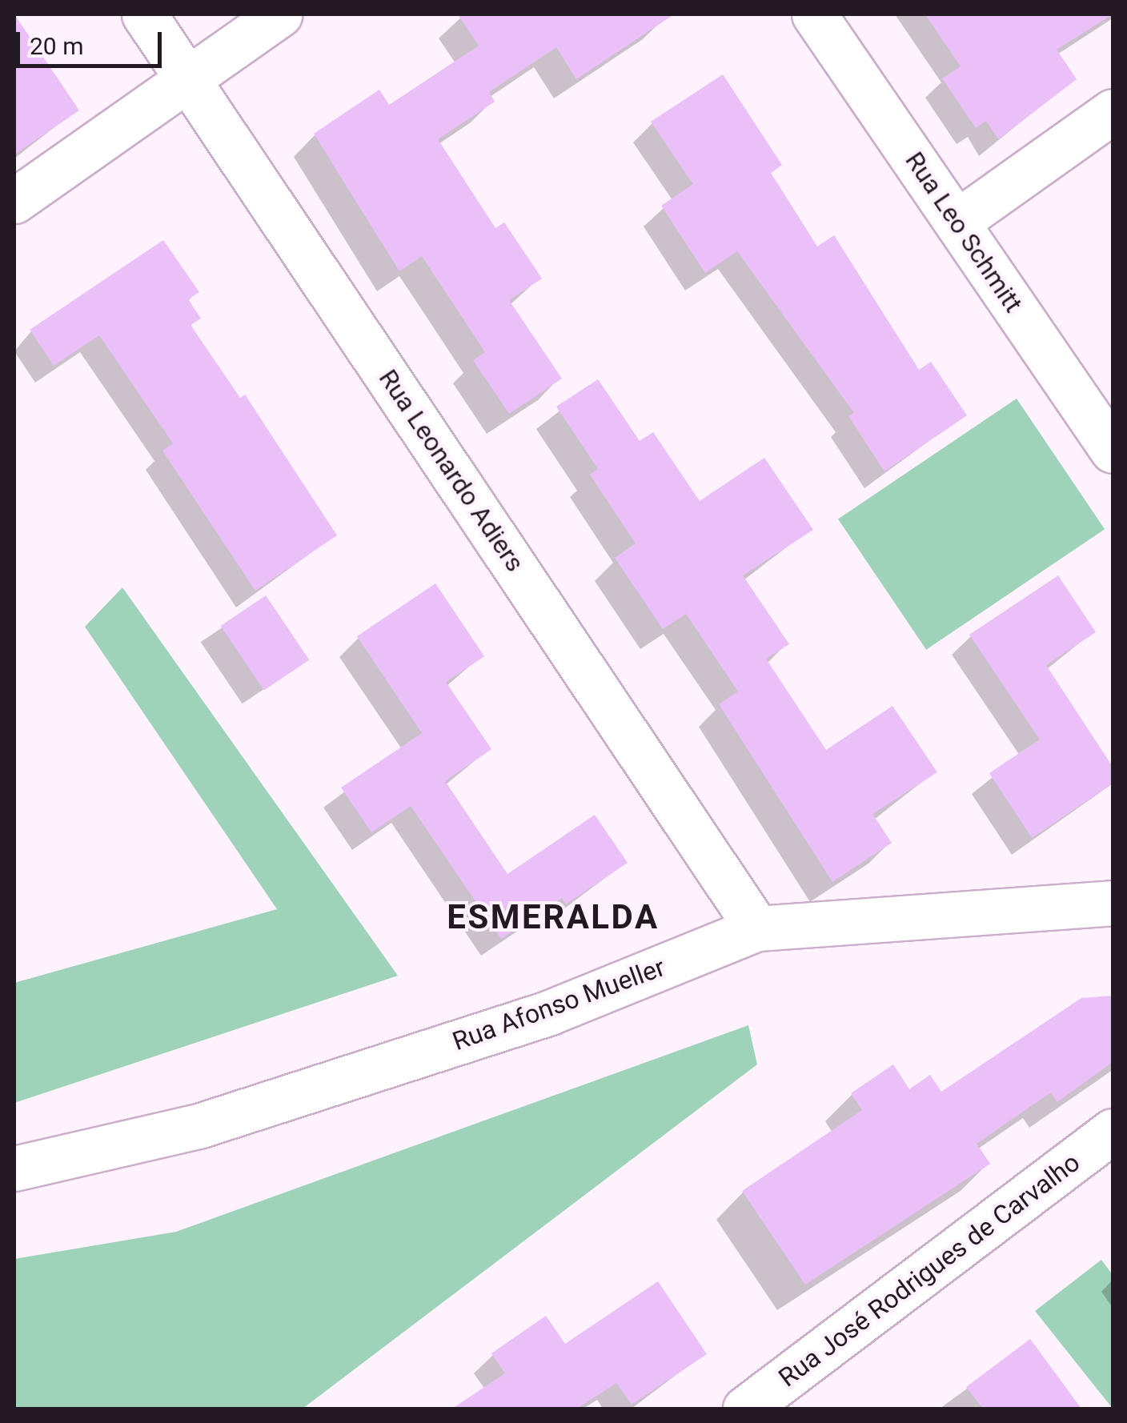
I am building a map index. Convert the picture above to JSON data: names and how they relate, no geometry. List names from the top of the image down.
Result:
{
  "streets": {
    "street": [
      "Rua Leo Schmitt",
      "Rua Leonardo Adiers",
      "Rua Afonso Mueller",
      "Rua José Rodrigues de Carvalho"
    ]
  },
  "crossings": [
    ["Rua Leonardo Adiers", "Rua Afonso Mueller"]
  ],
  "districts": ["ESMERALDA"],
  "scale_bar": "20 m"
}
